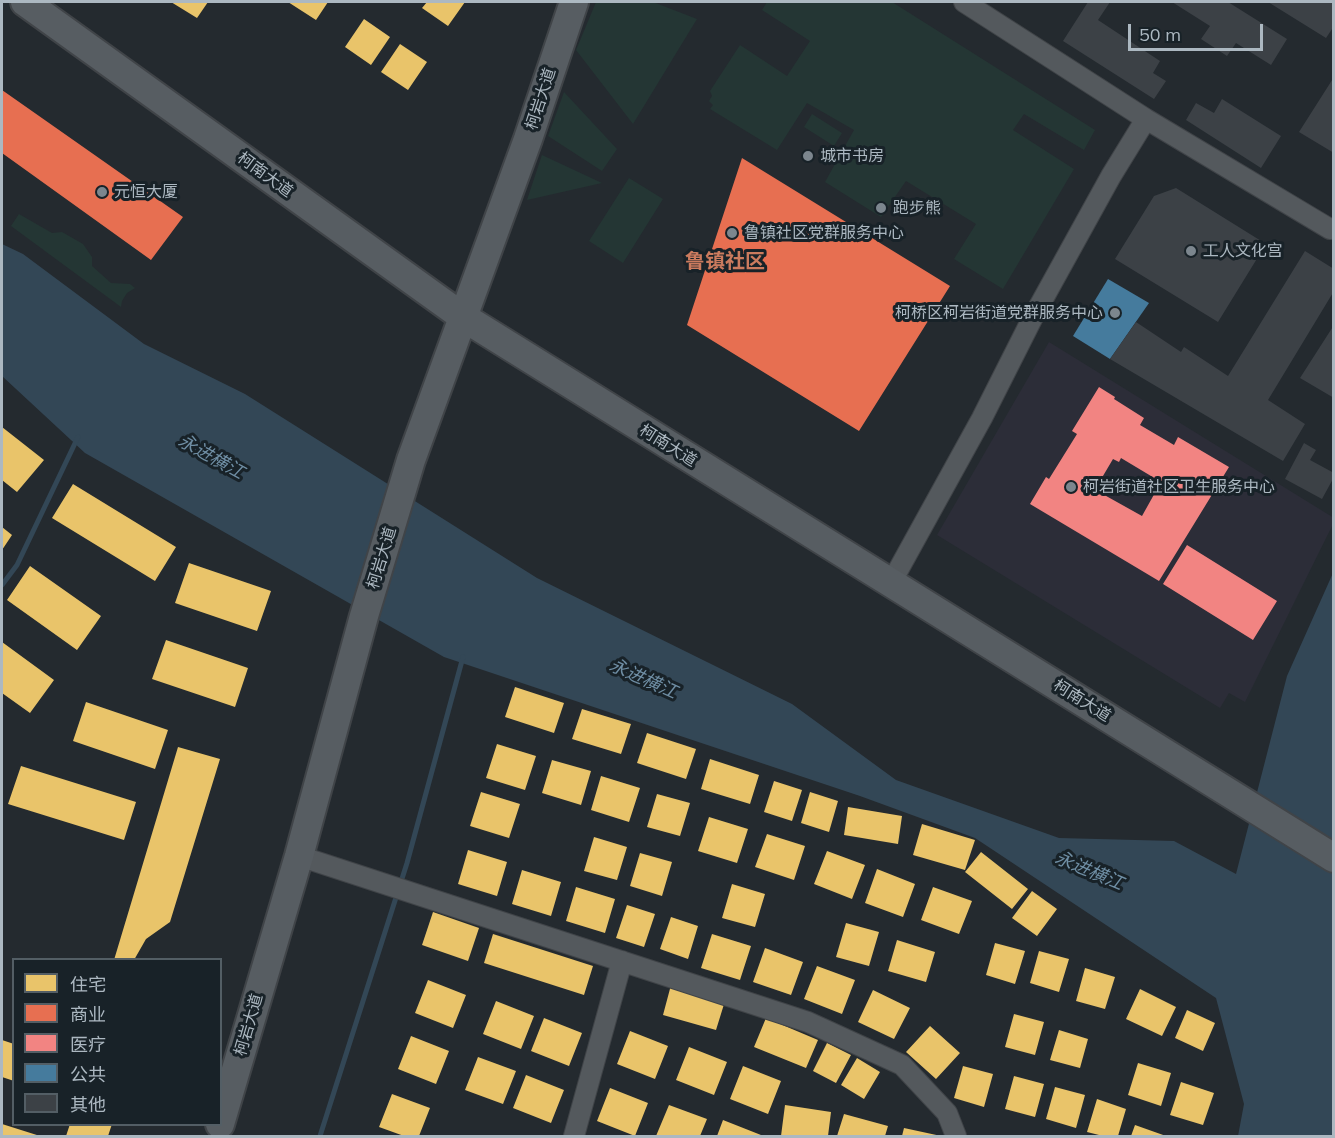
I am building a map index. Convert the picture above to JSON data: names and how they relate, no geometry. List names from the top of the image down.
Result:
{
  "streets": {
    "main road": ["柯岩大道", "柯南大道"]
  },
  "crossings": [
    ["柯岩大道", "柯南大道"]
  ],
  "districts": ["鲁镇社区"],
  "water": ["永进横江"],
  "places": [
    "城市书房",
    "元恒大厦",
    "跑步熊",
    "鲁镇社区党群服务中心",
    "工人文化宫",
    "柯桥区柯岩街道党群服务中心",
    "柯岩街道社区卫生服务中心"
  ],
  "legend": [
    "住宅",
    "商业",
    "医疗",
    "公共",
    "其他"
  ],
  "scale_bar": "50 m"
}
